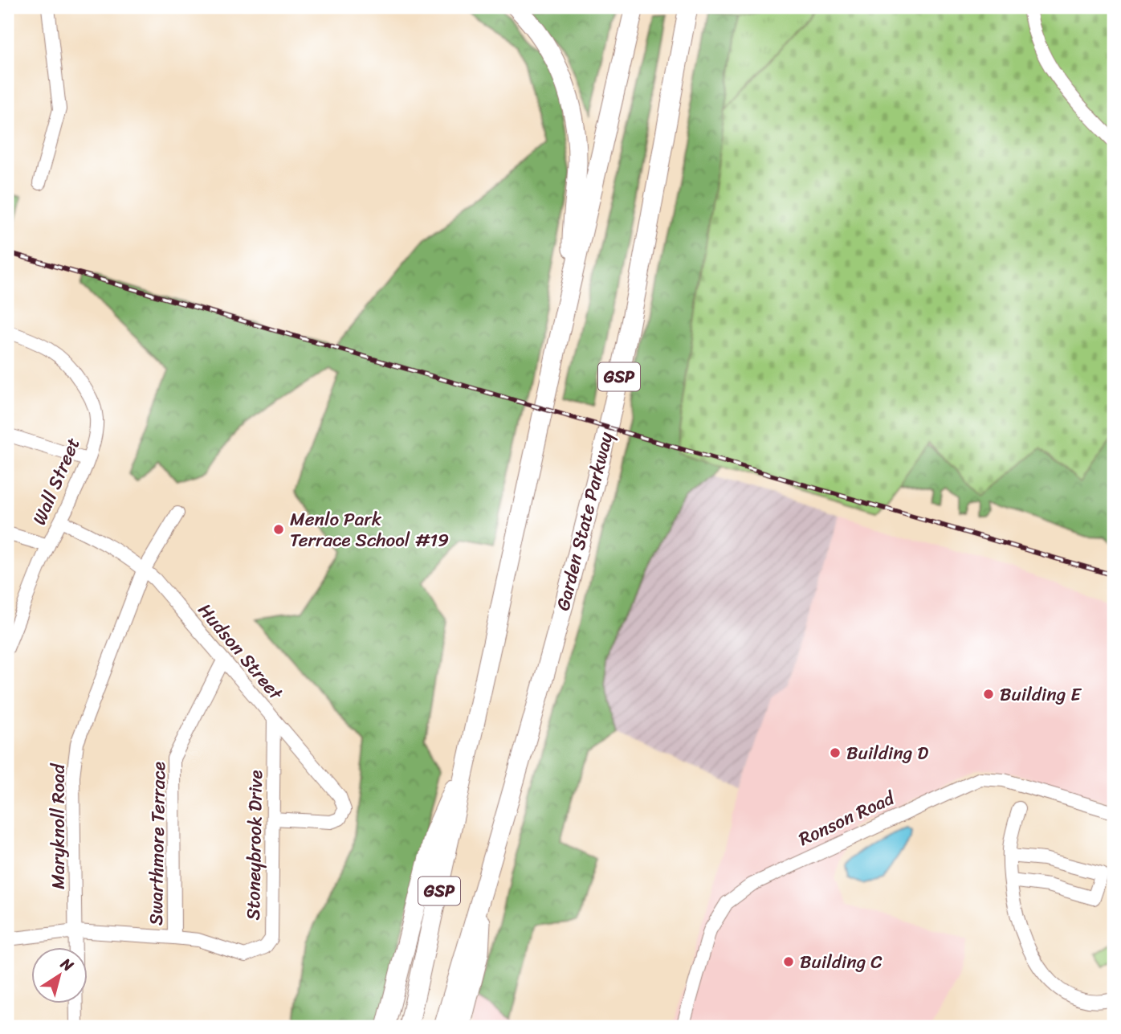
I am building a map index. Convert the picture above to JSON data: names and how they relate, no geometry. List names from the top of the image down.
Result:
{
  "streets": {
    "highway": ["GSP", "Garden State Parkway"],
    "street": [
      "Wall Street",
      "Hudson Street",
      "Ronson Road",
      "Maryknoll Road",
      "Swarthmore Terrace",
      "Stoneybrook Drive"
    ]
  },
  "crossings": [
    ["Wall Street", "Hudson Street"],
    ["Hudson Street", "Maryknoll Road"],
    ["Hudson Street", "Swarthmore Terrace"],
    ["Hudson Street", "Stoneybrook Drive"],
    ["Swarthmore Terrace", "Stoneybrook Drive"]
  ],
  "places": [
    "Menlo Park Terrace School #19",
    "Building E",
    "Building D",
    "Building C"
  ],
  "north": "top right"
}
